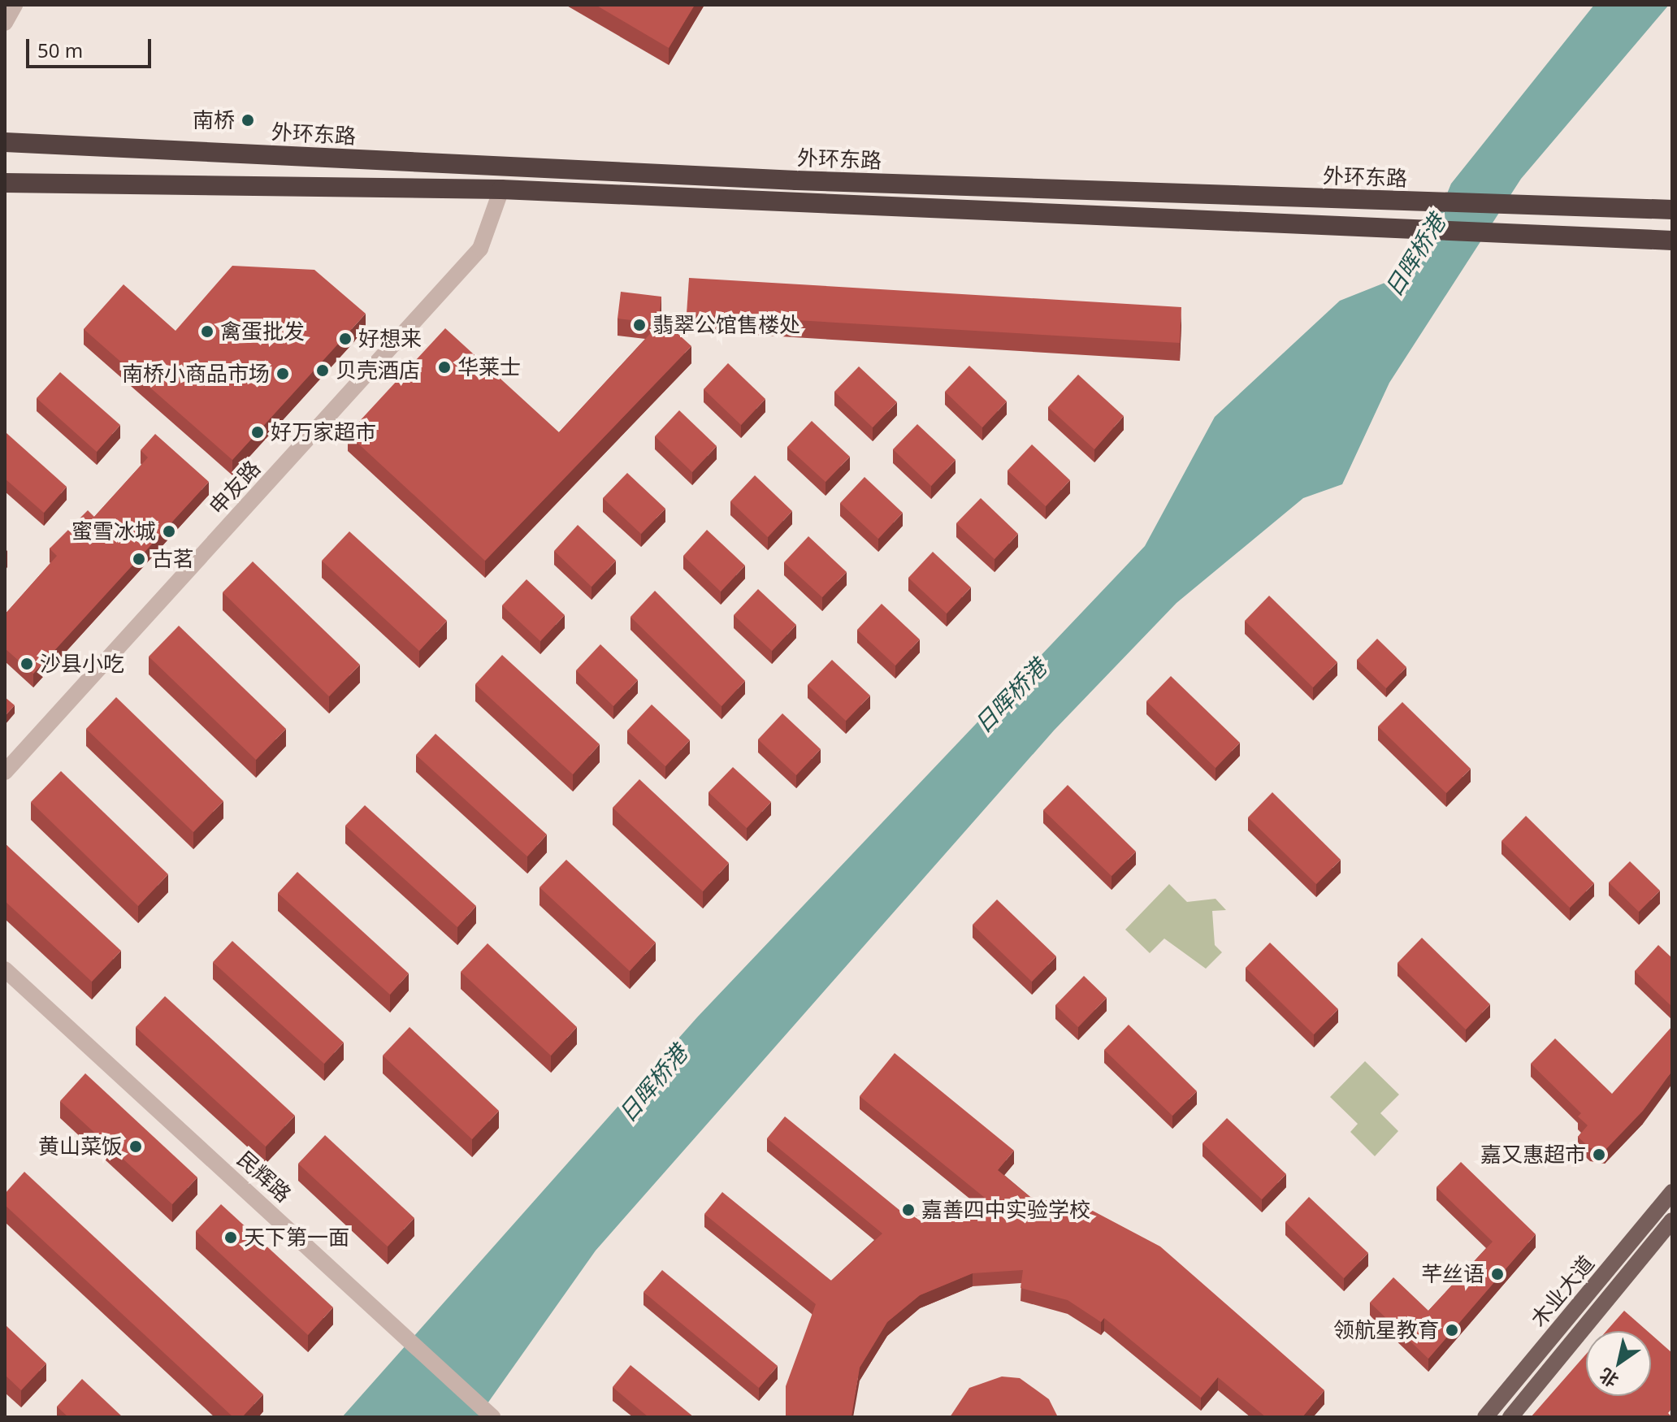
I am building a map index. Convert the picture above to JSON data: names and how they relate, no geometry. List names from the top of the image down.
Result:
{
  "streets": {
    "highway": ["外环东路"],
    "main road": ["木业大道"],
    "street": ["申友路", "民辉路"]
  },
  "water": ["日晖桥港"],
  "places": [
    "南桥",
    "翡翠公馆售楼处",
    "禽蛋批发",
    "好想来",
    "华莱士",
    "贝壳酒店",
    "南桥小商品市场",
    "好万家超市",
    "蜜雪冰城",
    "古茗",
    "沙县小吃",
    "黄山菜饭",
    "嘉又惠超市",
    "嘉善四中实验学校",
    "天下第一面",
    "芊丝语",
    "领航星教育"
  ],
  "scale_bar": "50 m",
  "north": "bottom left"
}
